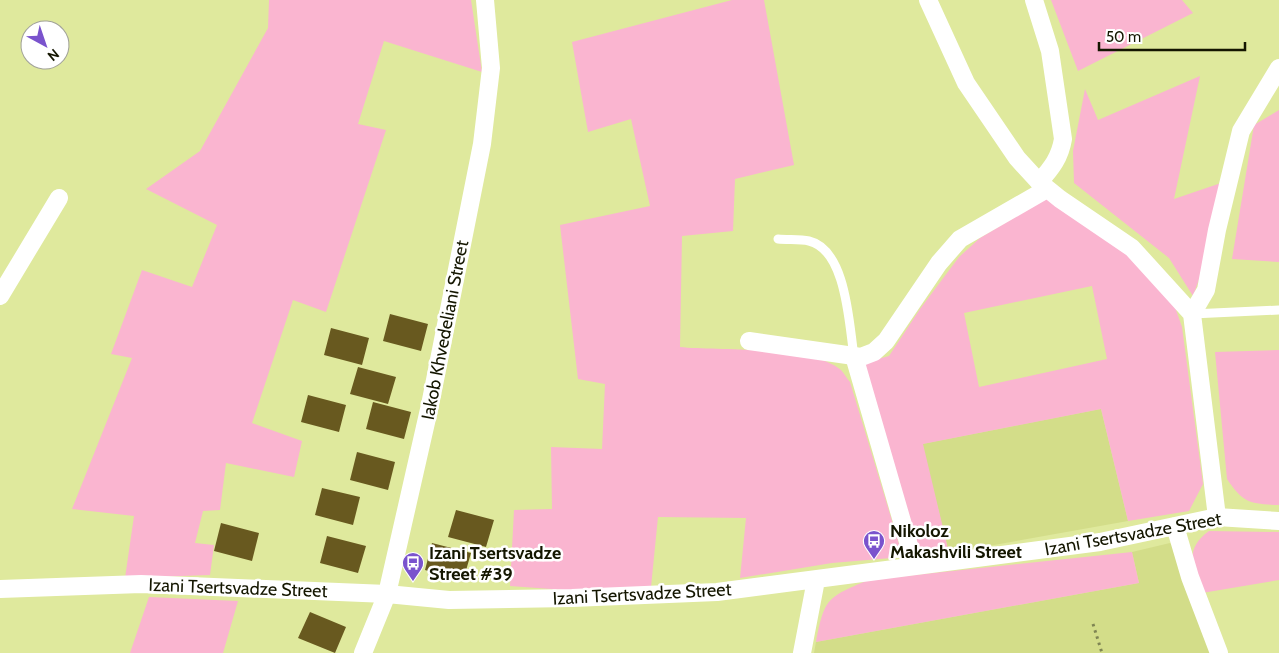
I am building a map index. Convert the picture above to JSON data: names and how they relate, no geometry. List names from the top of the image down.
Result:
{
  "streets": {
    "street": ["Iakob Khvedeliani Street", "Izani Tsertsvadze Street"]
  },
  "crossings": [
    ["Iakob Khvedeliani Street", "Izani Tsertsvadze Street"]
  ],
  "places": {
    "bus stop": ["Nikoloz Makashvili Street", "Izani Tsertsvadze Street #39"]
  },
  "scale_bar": "50 m",
  "north": "bottom right"
}
